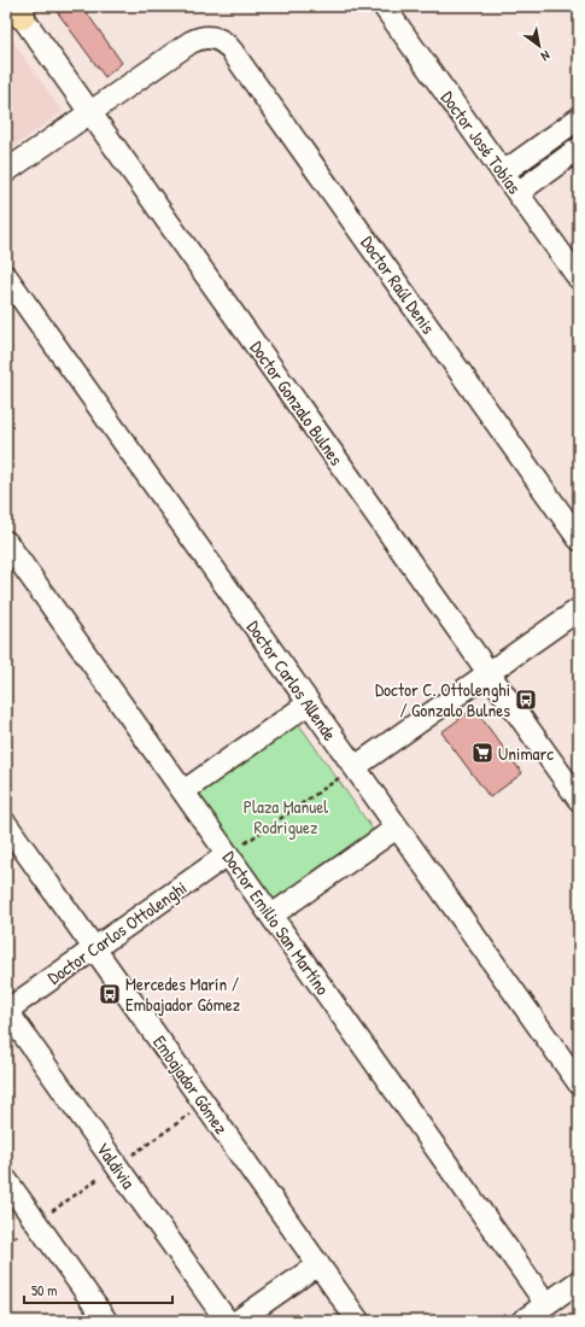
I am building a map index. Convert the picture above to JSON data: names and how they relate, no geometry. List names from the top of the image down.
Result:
{
  "streets": {
    "street": [
      "Doctor José Tobías",
      "Doctor Raúl Denis",
      "Doctor Gonzalo Bulnes",
      "Doctor Carlos Allende",
      "Doctor Emilio San Martíno",
      "Doctor Carlos Ottolenghi",
      "Embajador Gómez",
      "Valdivia"
    ]
  },
  "crossings": [
    ["Doctor Raúl Denis", "Doctor Gonzalo Bulnes"],
    ["Doctor Emilio San Martíno", "Doctor Carlos Ottolenghi"],
    ["Doctor Carlos Ottolenghi", "Embajador Gómez"],
    ["Doctor Carlos Ottolenghi", "Valdivia"]
  ],
  "parks": ["Plaza Manuel Rodriguez"],
  "places": {
    "bus stop": ["Doctor C. Ottolenghi / Gonzalo Bulnes", "Mercedes Marín / Embajador Gómez"],
    "supermarket": ["Unimarc"]
  },
  "scale_bar": "50 m",
  "north": "bottom right"
}
